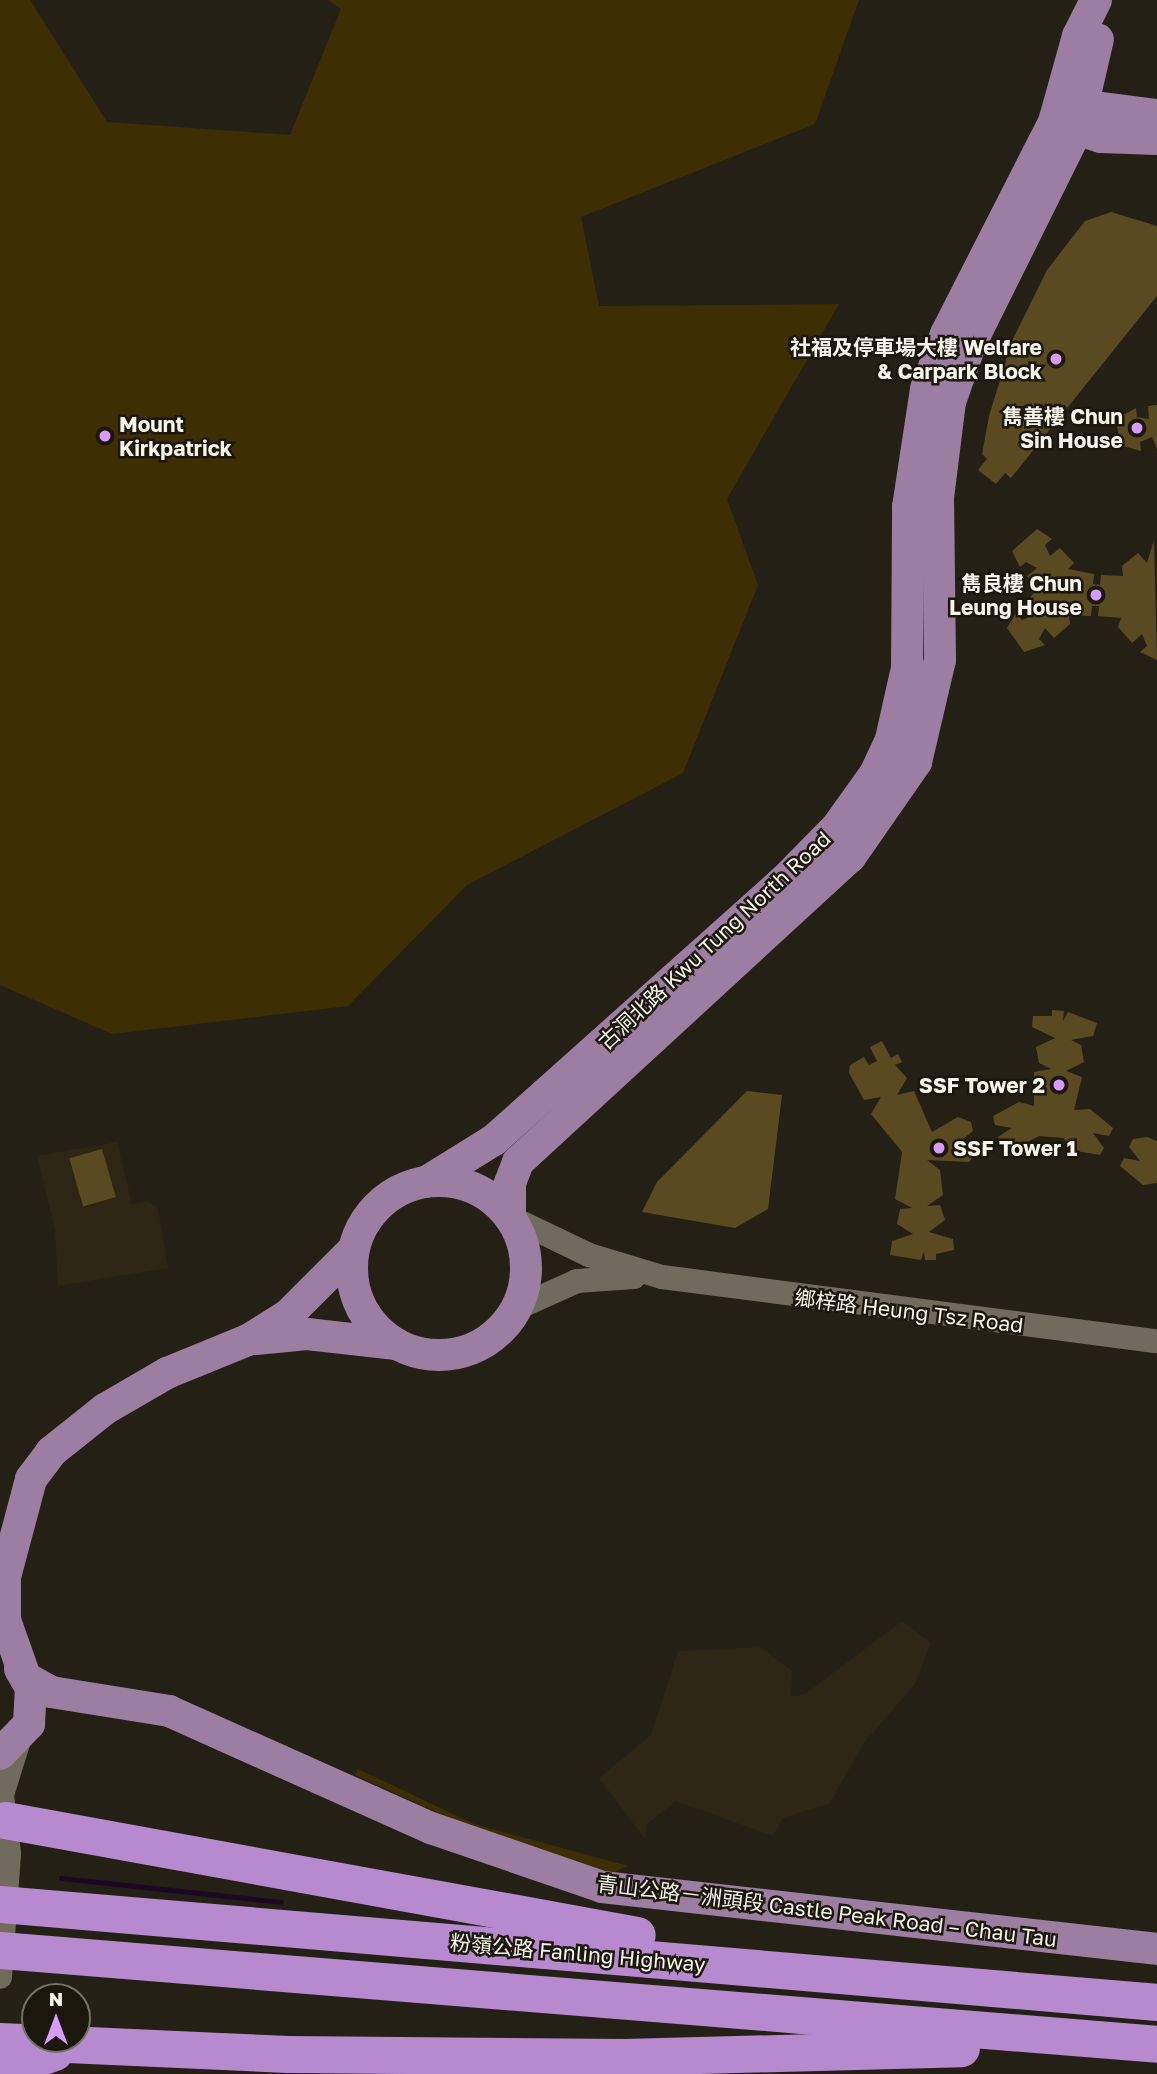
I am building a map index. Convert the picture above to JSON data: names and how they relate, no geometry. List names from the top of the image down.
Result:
{
  "streets": {
    "highway": ["粉嶺公路 Fanling Highway"],
    "main road": ["古洞北路 Kwu Tung North Road", "青山公路－洲頭段 Castle Peak Road – Chau Tau"],
    "street": ["鄉梓路 Heung Tsz Road"]
  },
  "crossings": [
    ["古洞北路 Kwu Tung North Road", "鄉梓路 Heung Tsz Road"]
  ],
  "places": [
    "社福及停車場大樓 Welfare & Carpark Block",
    "雋善樓 Chun Sin House",
    "Mount Kirkpatrick",
    "雋良樓 Chun Leung House",
    "SSF Tower 2",
    "SSF Tower 1"
  ],
  "north": "top"
}
